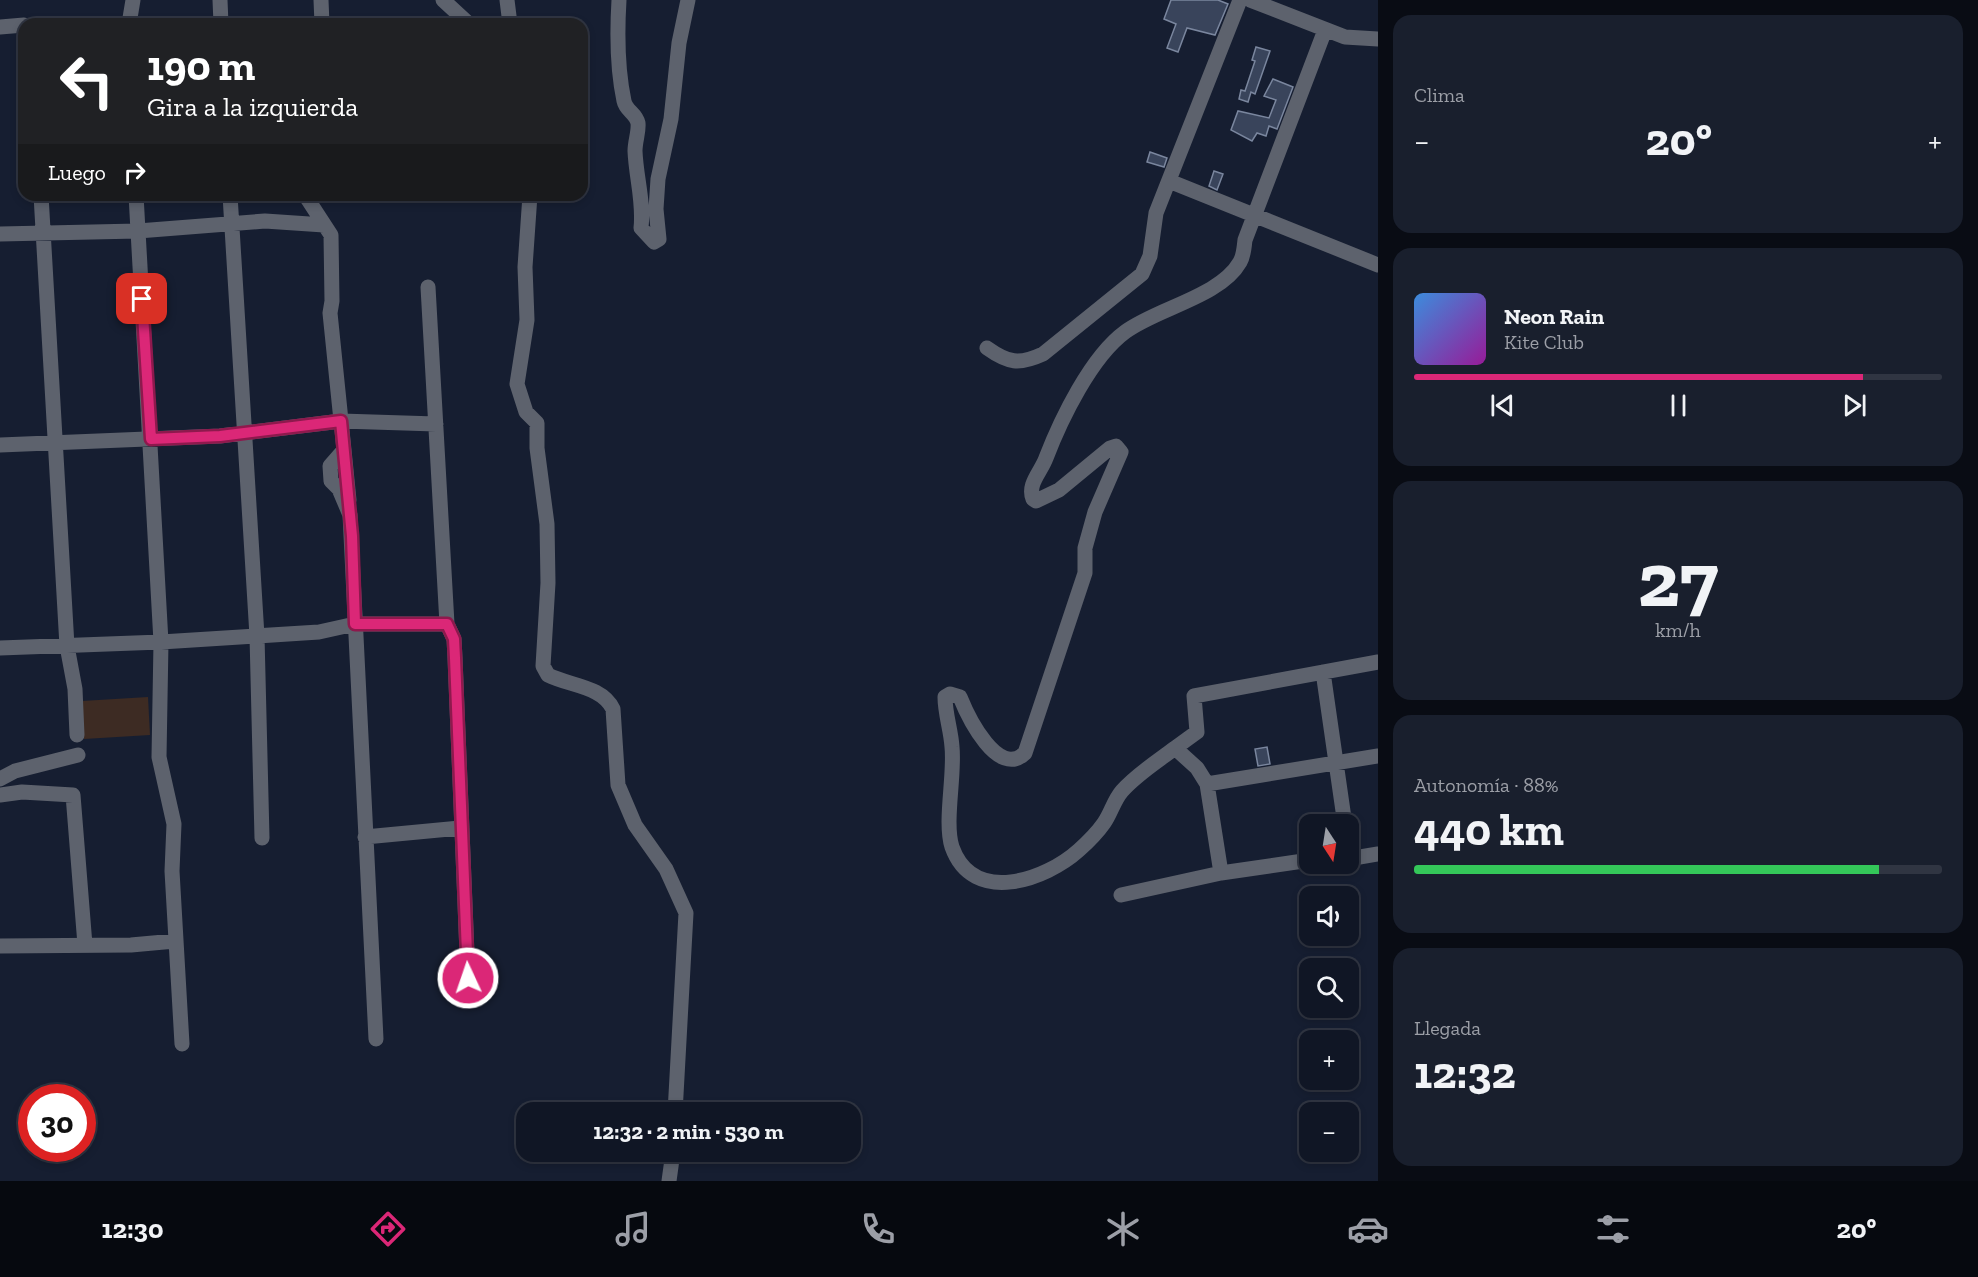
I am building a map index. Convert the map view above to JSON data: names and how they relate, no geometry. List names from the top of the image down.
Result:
{
  "north": "bottom",
  "page": {
    "tile": [
      "Clima",
      ["27", "km/h"],
      ["Autonomía · 88%", "440 km"],
      ["Llegada", "12:32"]
    ],
    "turn": ["190 m", "Gira a la izquierda"],
    "heat": ["−", "20°", "+"],
    "then": "Luego",
    "song": ["Neon Rain", "Kite Club"],
    "map_buttons": ["+", "−"],
    "limit": "30",
    "trip": "12:32 · 2 min · 530 m",
    "tabs": ["12:30", "20°"]
  }
}
